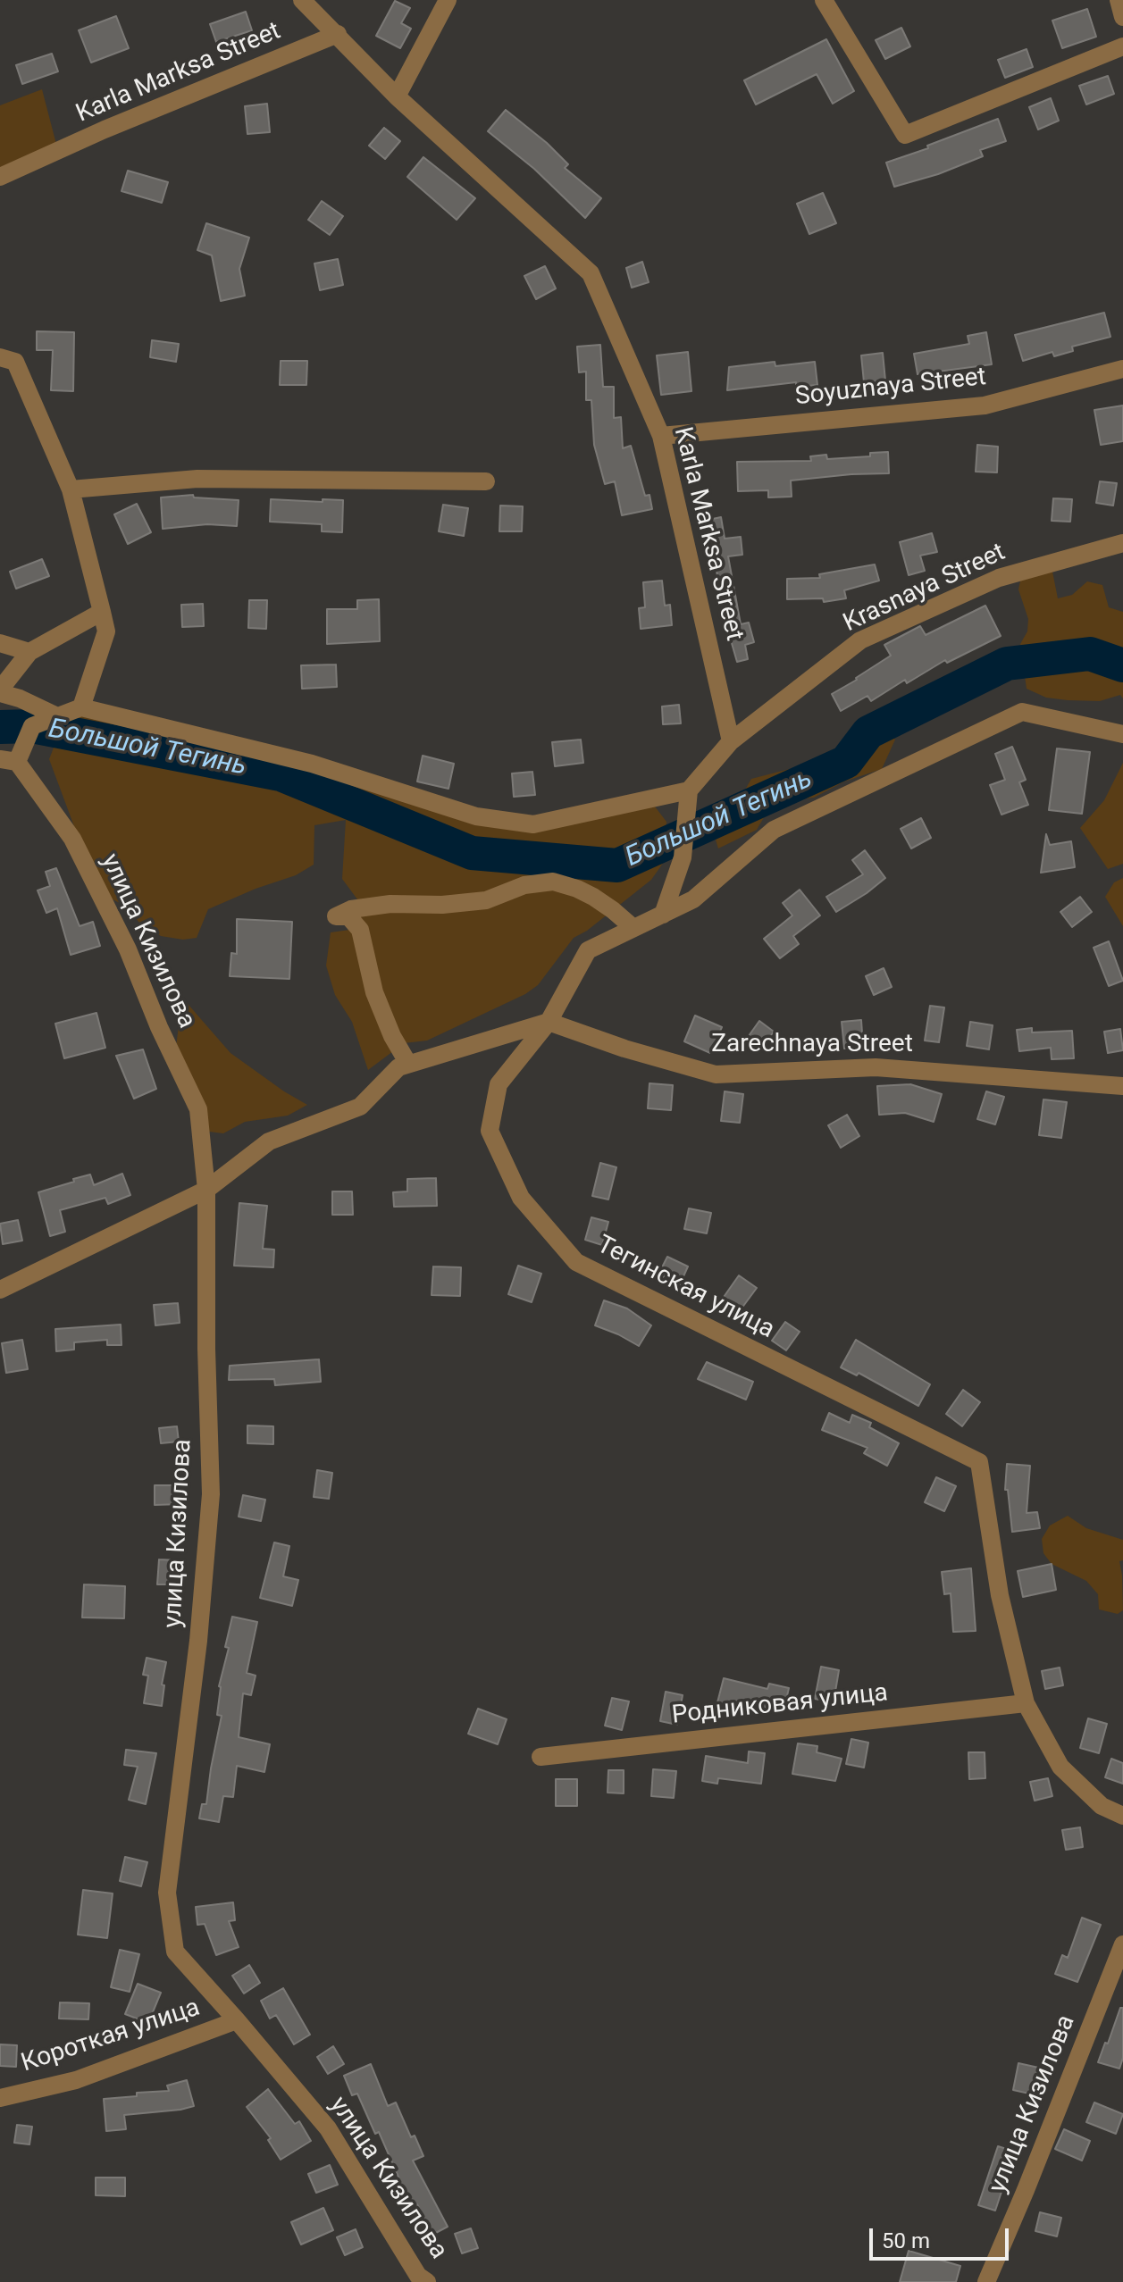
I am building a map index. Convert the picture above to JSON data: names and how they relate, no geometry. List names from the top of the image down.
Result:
{
  "streets": {
    "street": [
      "Karla Marksa Street",
      "Soyuznaya Street",
      "Krasnaya Street",
      "улица Кизилова",
      "Zarechnaya Street",
      "Тегинская улица",
      "Родниковая улица",
      "Короткая улица"
    ]
  },
  "crossings": [
    ["Karla Marksa Street", "Soyuznaya Street"],
    ["Karla Marksa Street", "Krasnaya Street"],
    ["улица Кизилова", "Короткая улица"],
    ["Zarechnaya Street", "Тегинская улица"],
    ["Тегинская улица", "Родниковая улица"]
  ],
  "water": ["Большой Тегинь"],
  "scale_bar": "50 m"
}
